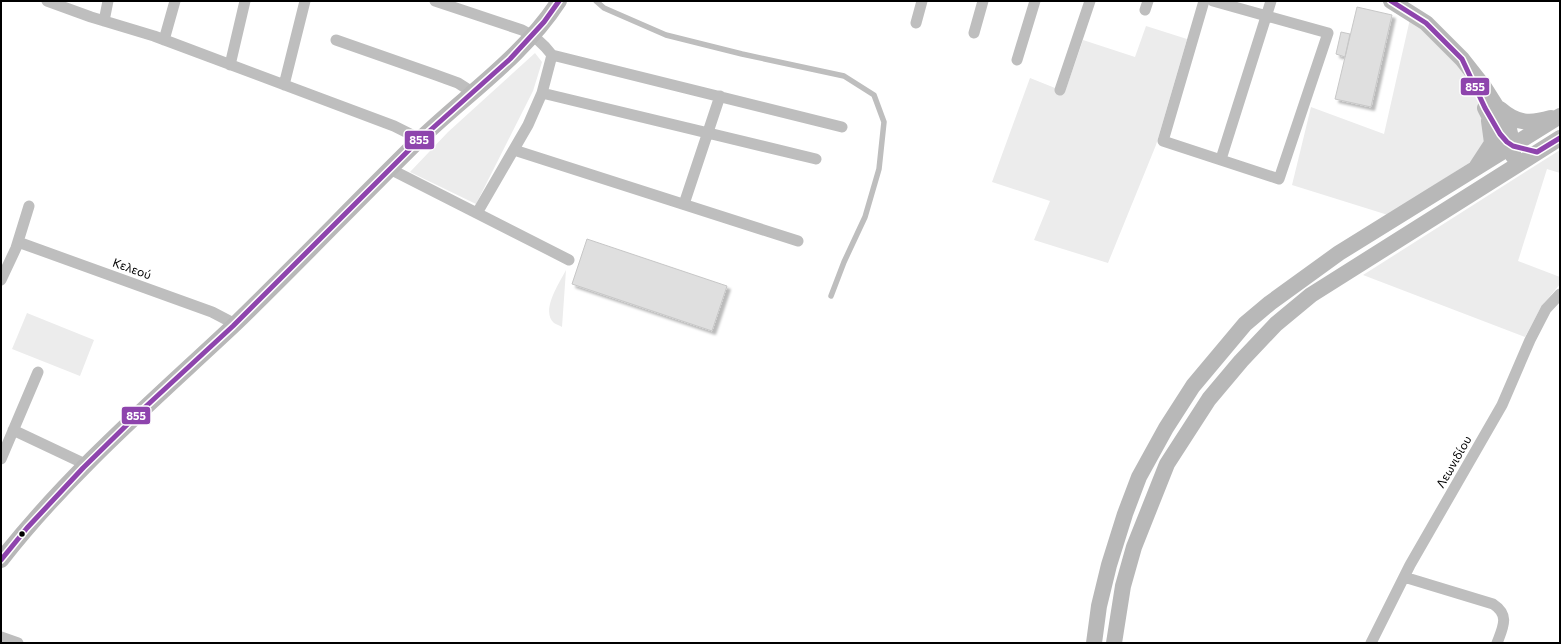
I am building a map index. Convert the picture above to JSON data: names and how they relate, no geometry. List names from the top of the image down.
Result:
{
  "streets": {
    "street": ["Κελεού", "Λεωνιδίου"]
  },
  "lines": ["transit line 855"]
}
